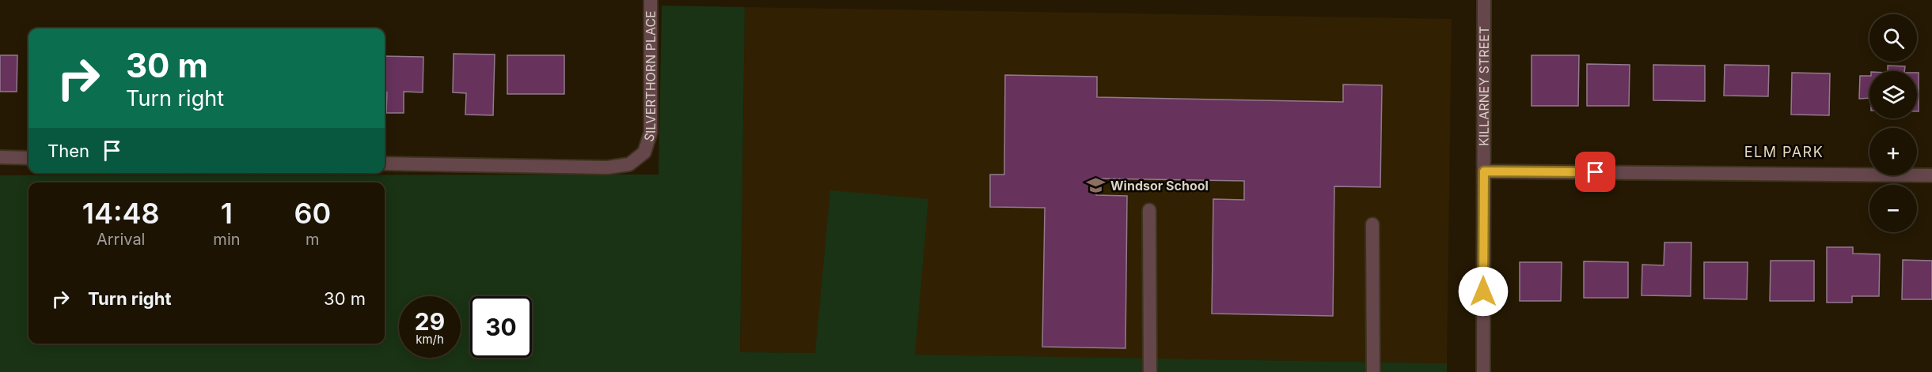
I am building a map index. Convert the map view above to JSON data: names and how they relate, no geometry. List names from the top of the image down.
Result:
{
  "streets": {
    "street": ["SILVERTHORN PLACE", "KILLARNEY STREET"]
  },
  "districts": ["ELM PARK"],
  "places": {
    "school or university": ["Windsor School"]
  },
  "page": {
    "map_buttons": ["+", "−"],
    "turn": ["30 m", "Turn right"],
    "then": "Then",
    "eta": [
      "14:48",
      "Arrival",
      "1",
      "min",
      "60",
      "m"
    ],
    "list": [
      {
        "name": "Turn right",
        "value": "30 m"
      }
    ],
    "speed": "29 km/h",
    "limit": "30"
  }
}
